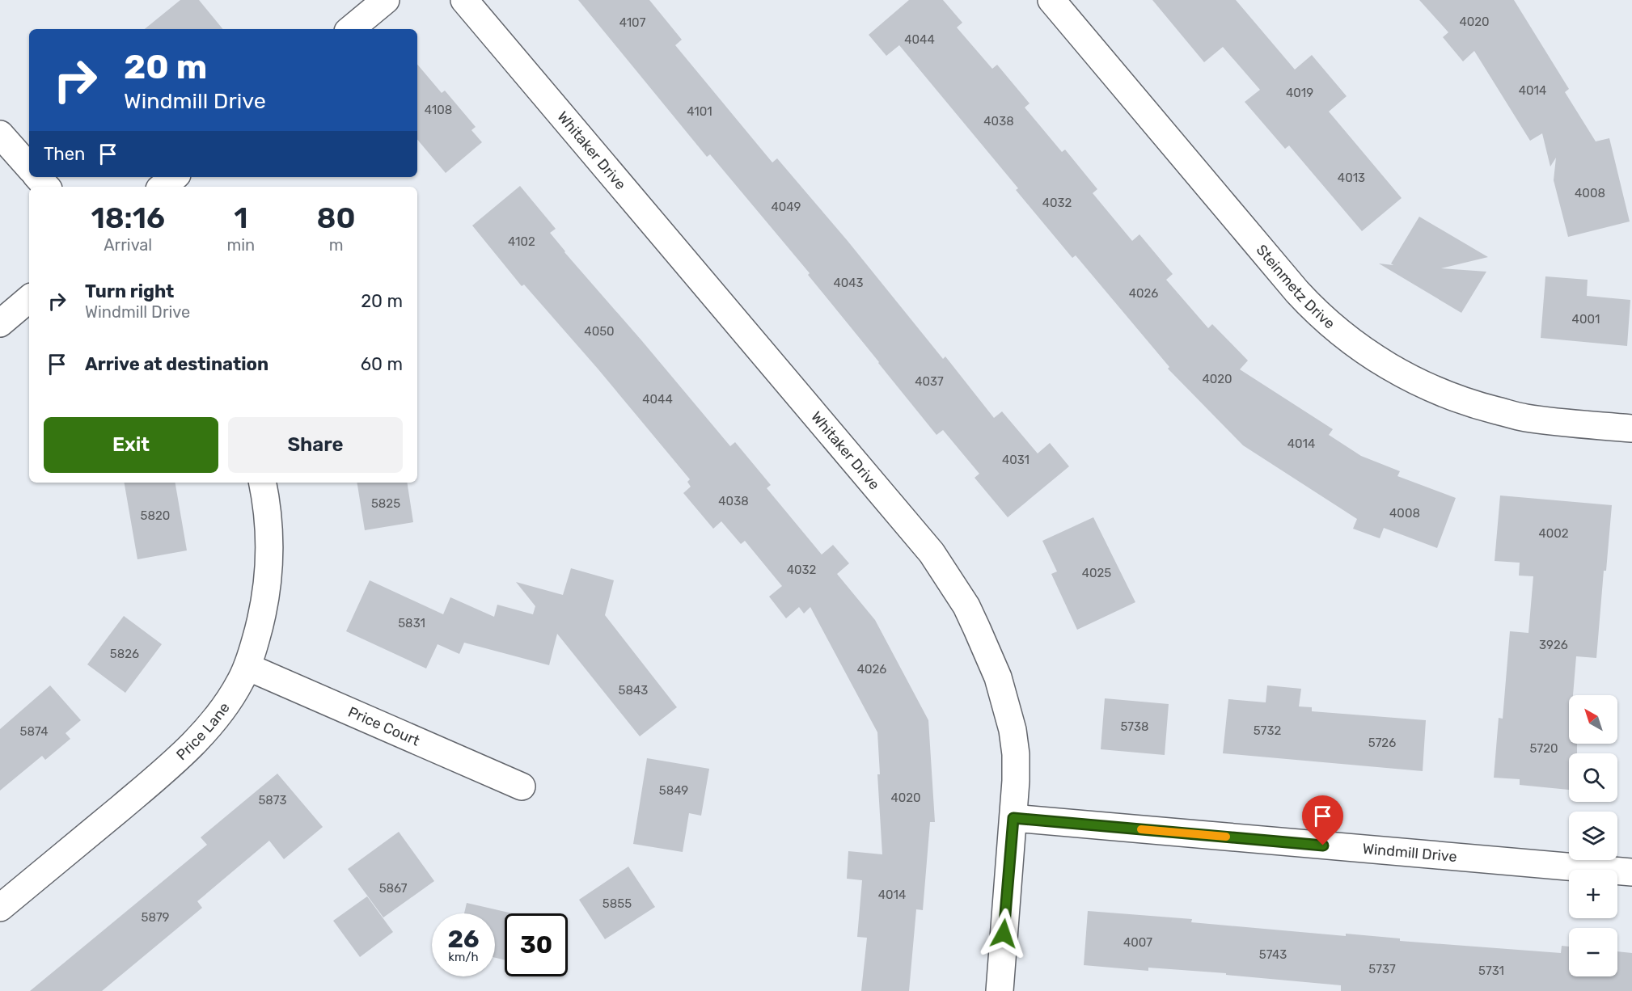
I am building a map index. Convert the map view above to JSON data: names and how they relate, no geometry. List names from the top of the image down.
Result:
{
  "streets": {
    "street": [
      "Whitaker Drive",
      "Steinmetz Drive",
      "Price Court",
      "Price Lane",
      "Windmill Drive"
    ]
  },
  "crossings": [
    ["Whitaker Drive", "Windmill Drive"],
    ["Price Court", "Price Lane"]
  ],
  "house_numbers": [
    "4020",
    "4107",
    "4044",
    "4014",
    "4019",
    "4108",
    "4101",
    "4038",
    "4013",
    "4008",
    "4032",
    "4049",
    "4102",
    "4043",
    "4026",
    "4001",
    "4050",
    "4020",
    "4037",
    "4044",
    "4014",
    "4031",
    "4038",
    "5825",
    "4008",
    "5820",
    "4002",
    "4032",
    "4025",
    "5831",
    "3926",
    "5826",
    "4026",
    "5843",
    "5738",
    "5732",
    "5874",
    "5726",
    "5720",
    "5849",
    "4020",
    "5873",
    "5867",
    "4014",
    "5855",
    "5879",
    "4007",
    "5743",
    "5737",
    "5731"
  ],
  "north": "top left",
  "page": {
    "turn": ["20 m", "Windmill Drive"],
    "then": "Then",
    "eta": [
      "18:16",
      "Arrival",
      "1",
      "min",
      "80",
      "m"
    ],
    "list": [
      {
        "name": "Turn right",
        "note": "Windmill Drive",
        "value": "20 m"
      },
      {
        "name": "Arrive at destination",
        "value": "60 m"
      }
    ],
    "buttons": ["Exit", "Share"],
    "map_buttons": ["+", "−"],
    "speed": "26 km/h",
    "limit": "30"
  }
}
